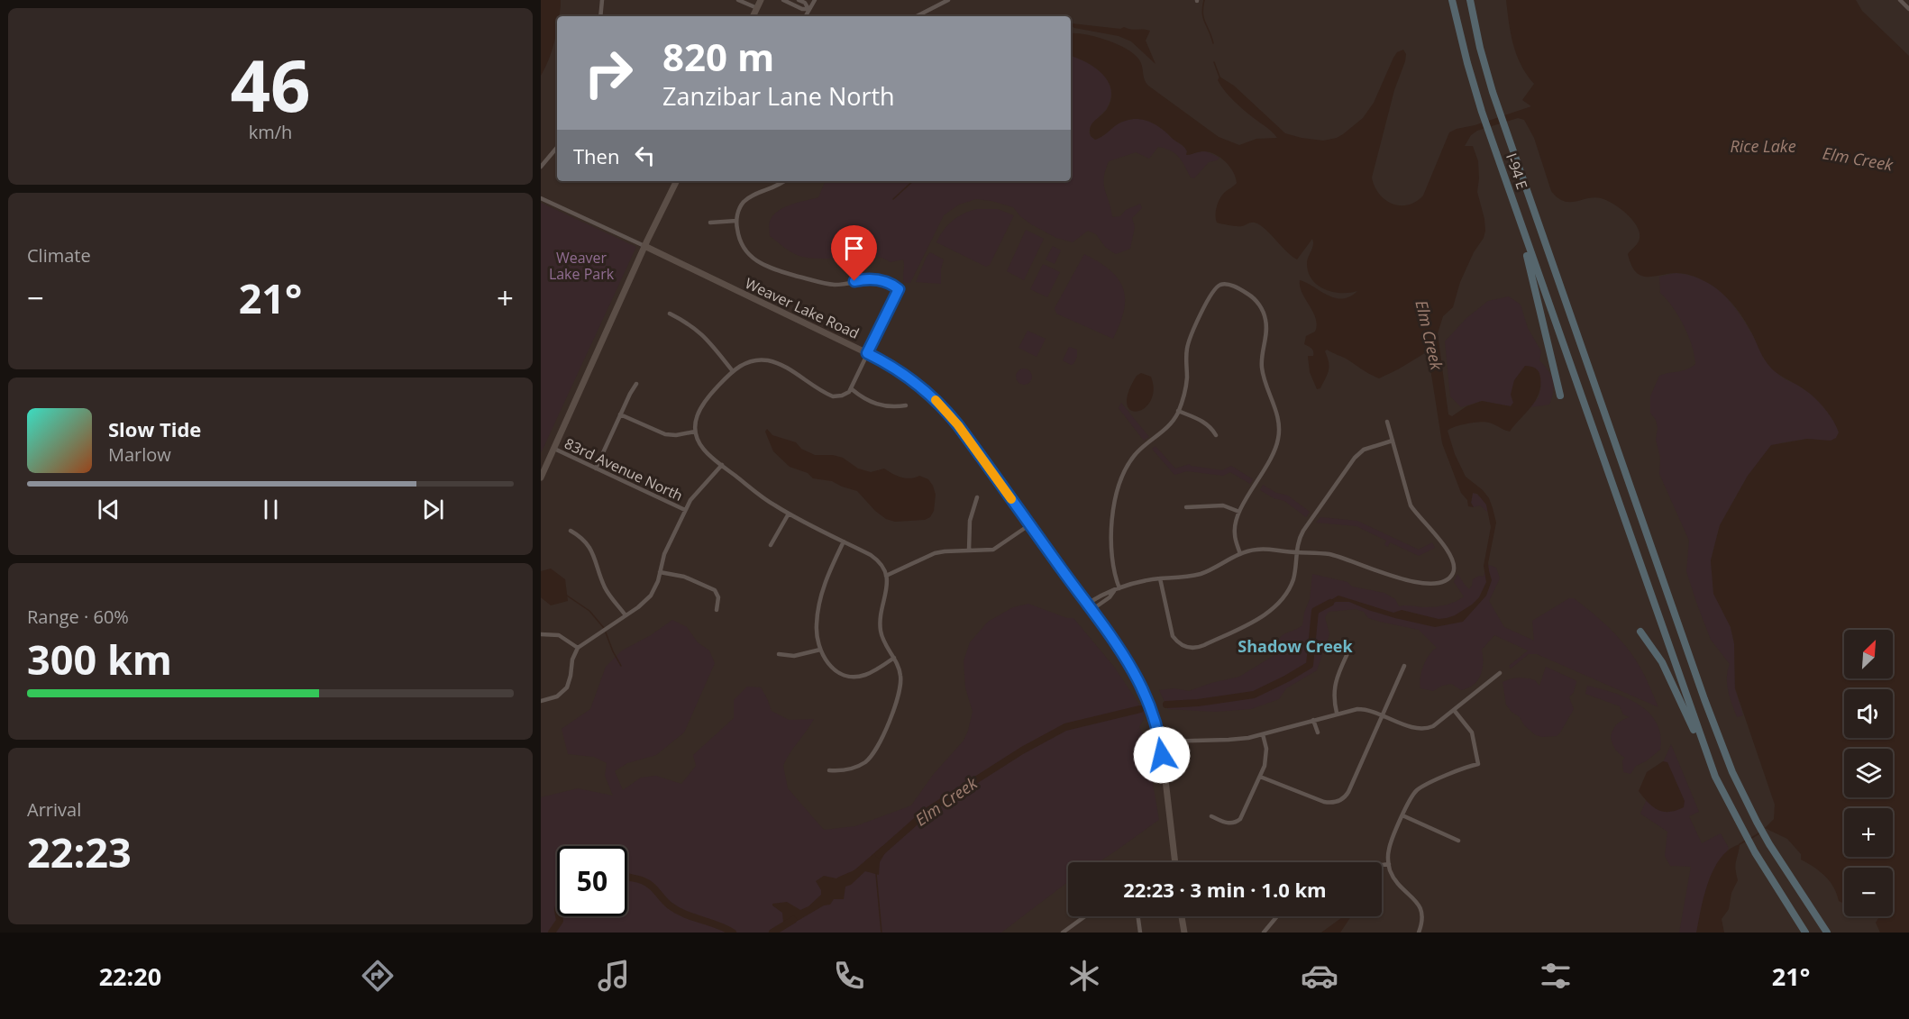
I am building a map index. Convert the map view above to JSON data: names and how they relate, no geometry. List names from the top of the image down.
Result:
{
  "streets": {
    "highway": ["I-94 E"],
    "main road": ["Weaver Lake Road"],
    "street": ["83rd Avenue North"]
  },
  "districts": ["Shadow Creek"],
  "water": ["Rice Lake", "Elm Creek"],
  "parks": ["Weaver Lake Park"],
  "north": "top right",
  "page": {
    "tile": [
      ["46", "km/h"],
      "Climate",
      ["Range · 60%", "300 km"],
      ["Arrival", "22:23"]
    ],
    "turn": ["820 m", "Zanzibar Lane North"],
    "then": "Then",
    "heat": ["−", "21°", "+"],
    "song": ["Slow Tide", "Marlow"],
    "map_buttons": ["+", "−"],
    "limit": "50",
    "trip": "22:23 · 3 min · 1.0 km",
    "tabs": ["22:20", "21°"]
  }
}
